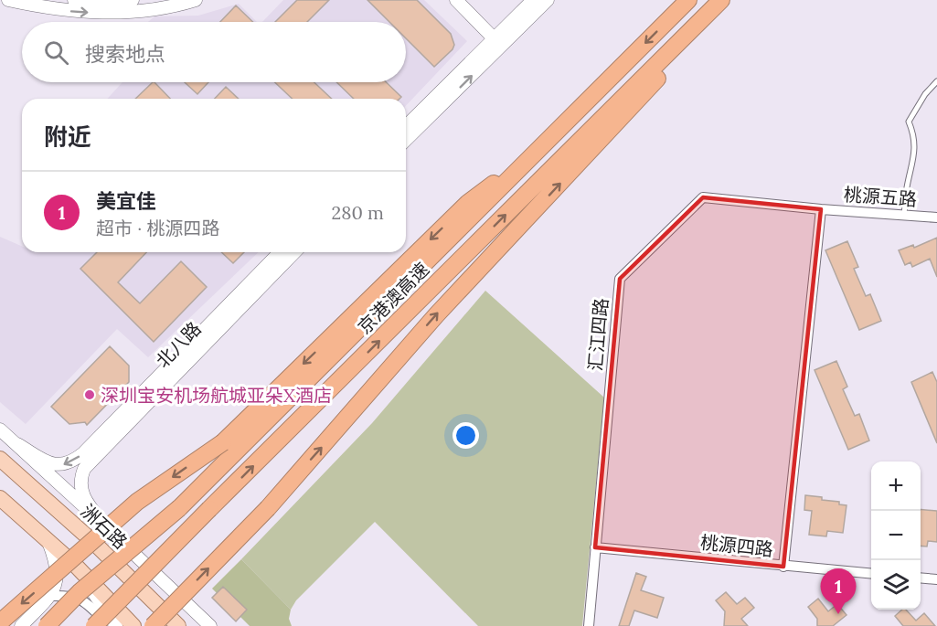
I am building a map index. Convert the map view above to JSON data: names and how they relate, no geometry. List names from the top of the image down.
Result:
{
  "streets": {
    "highway": ["京港澳高速"],
    "main road": ["洲石路"],
    "street": [
      "桃源五路",
      "汇江四路",
      "北八路",
      "桃源四路"
    ]
  },
  "crossings": [
    ["桃源五路", "汇江四路"],
    ["汇江四路", "桃源四路"]
  ],
  "one_way": ["北八路"],
  "places": ["深圳宝安机场航城亚朵X酒店"],
  "page": {
    "search": "搜索地点",
    "heading": "附近",
    "list": [
      {
        "mark": "1",
        "name": "美宜佳",
        "note": "超市 · 桃源四路",
        "value": "280 m"
      }
    ],
    "map_buttons": ["+", "−"],
    "pins": "1"
  }
}
